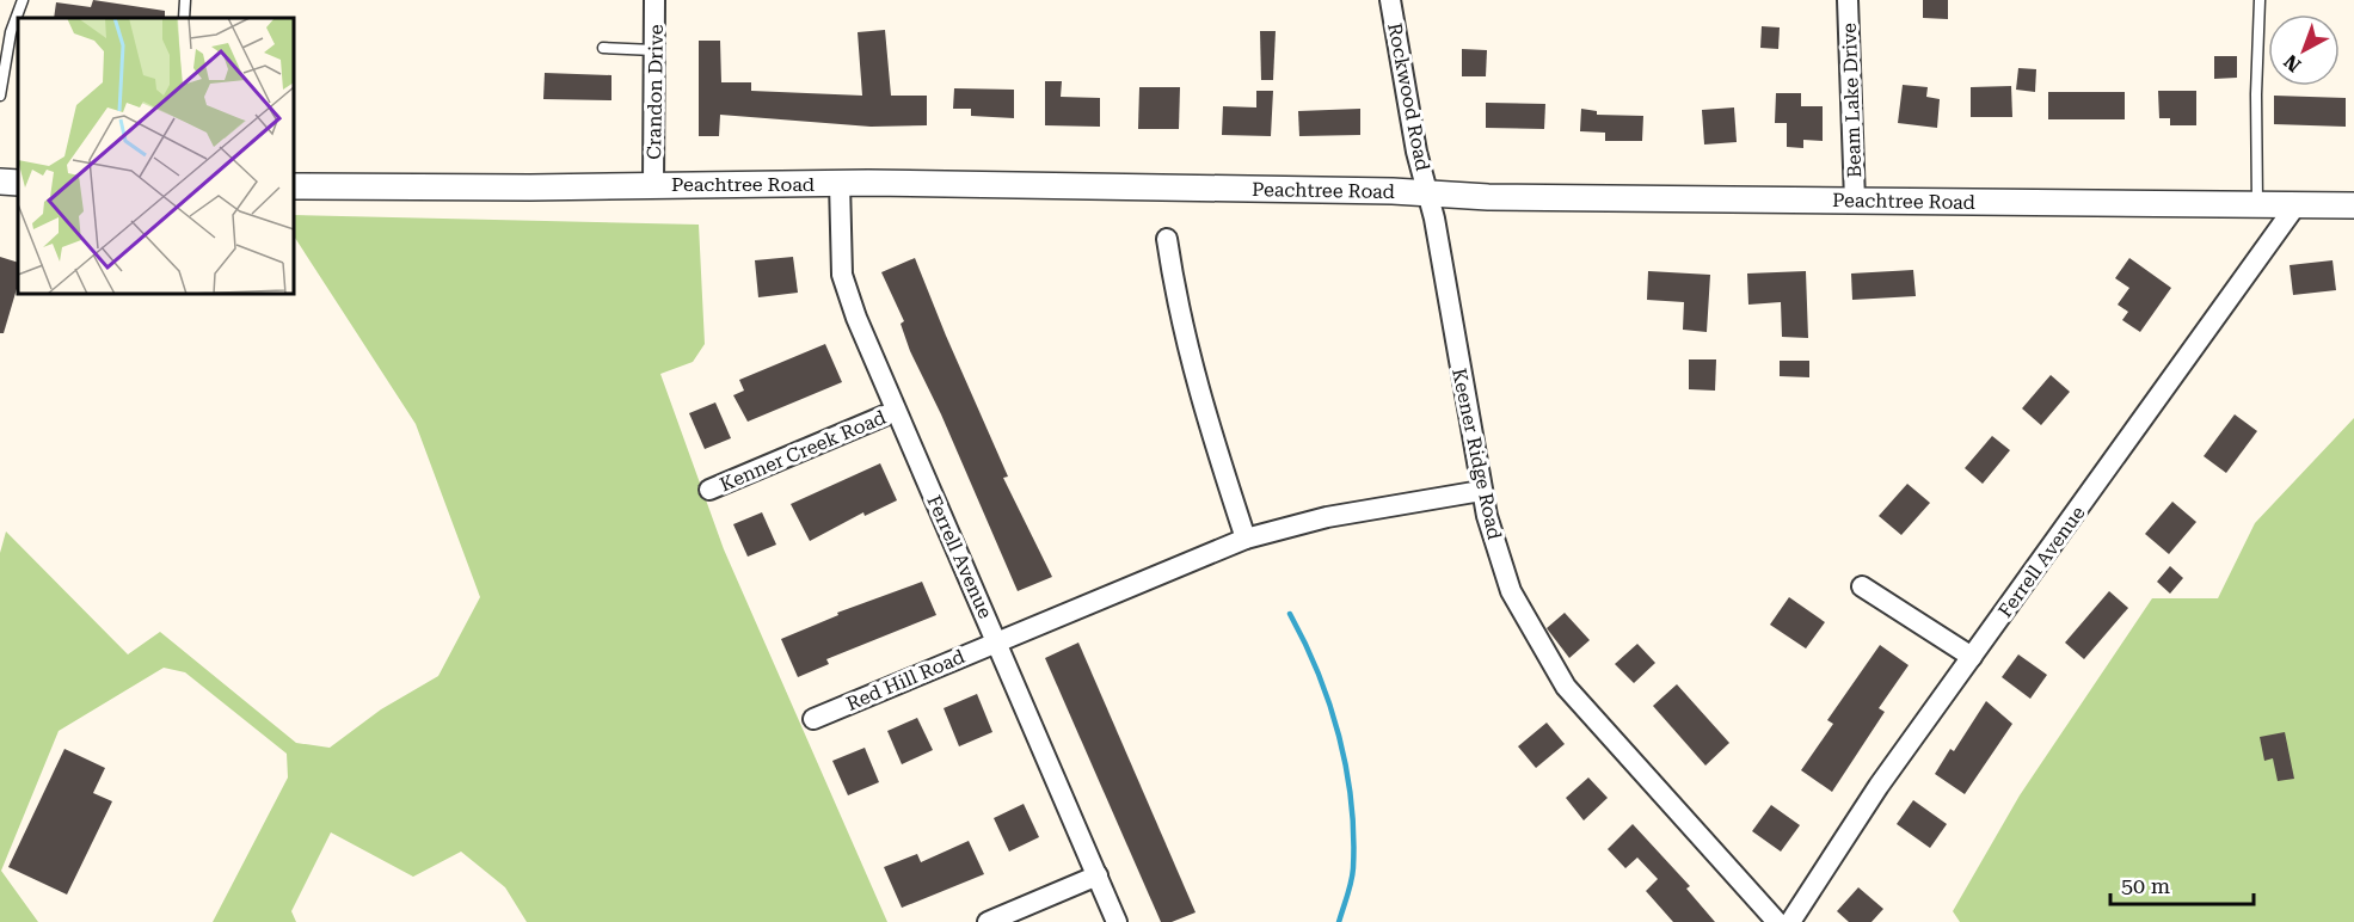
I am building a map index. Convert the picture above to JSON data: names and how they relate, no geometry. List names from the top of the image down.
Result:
{
  "streets": {
    "street": [
      "Crandon Drive",
      "Rockwood Road",
      "Beam Lake Drive",
      "Peachtree Road",
      "Kenner Creek Road",
      "Keener Ridge Road",
      "Ferrell Avenue",
      "Red Hill Road"
    ]
  },
  "crossings": [
    ["Crandon Drive", "Peachtree Road"],
    ["Rockwood Road", "Peachtree Road"],
    ["Rockwood Road", "Keener Ridge Road"],
    ["Beam Lake Drive", "Peachtree Road"],
    ["Peachtree Road", "Keener Ridge Road"],
    ["Peachtree Road", "Ferrell Avenue"],
    ["Kenner Creek Road", "Ferrell Avenue"],
    ["Keener Ridge Road", "Red Hill Road"],
    ["Ferrell Avenue", "Red Hill Road"]
  ],
  "scale_bar": "50 m",
  "north": "bottom left"
}
